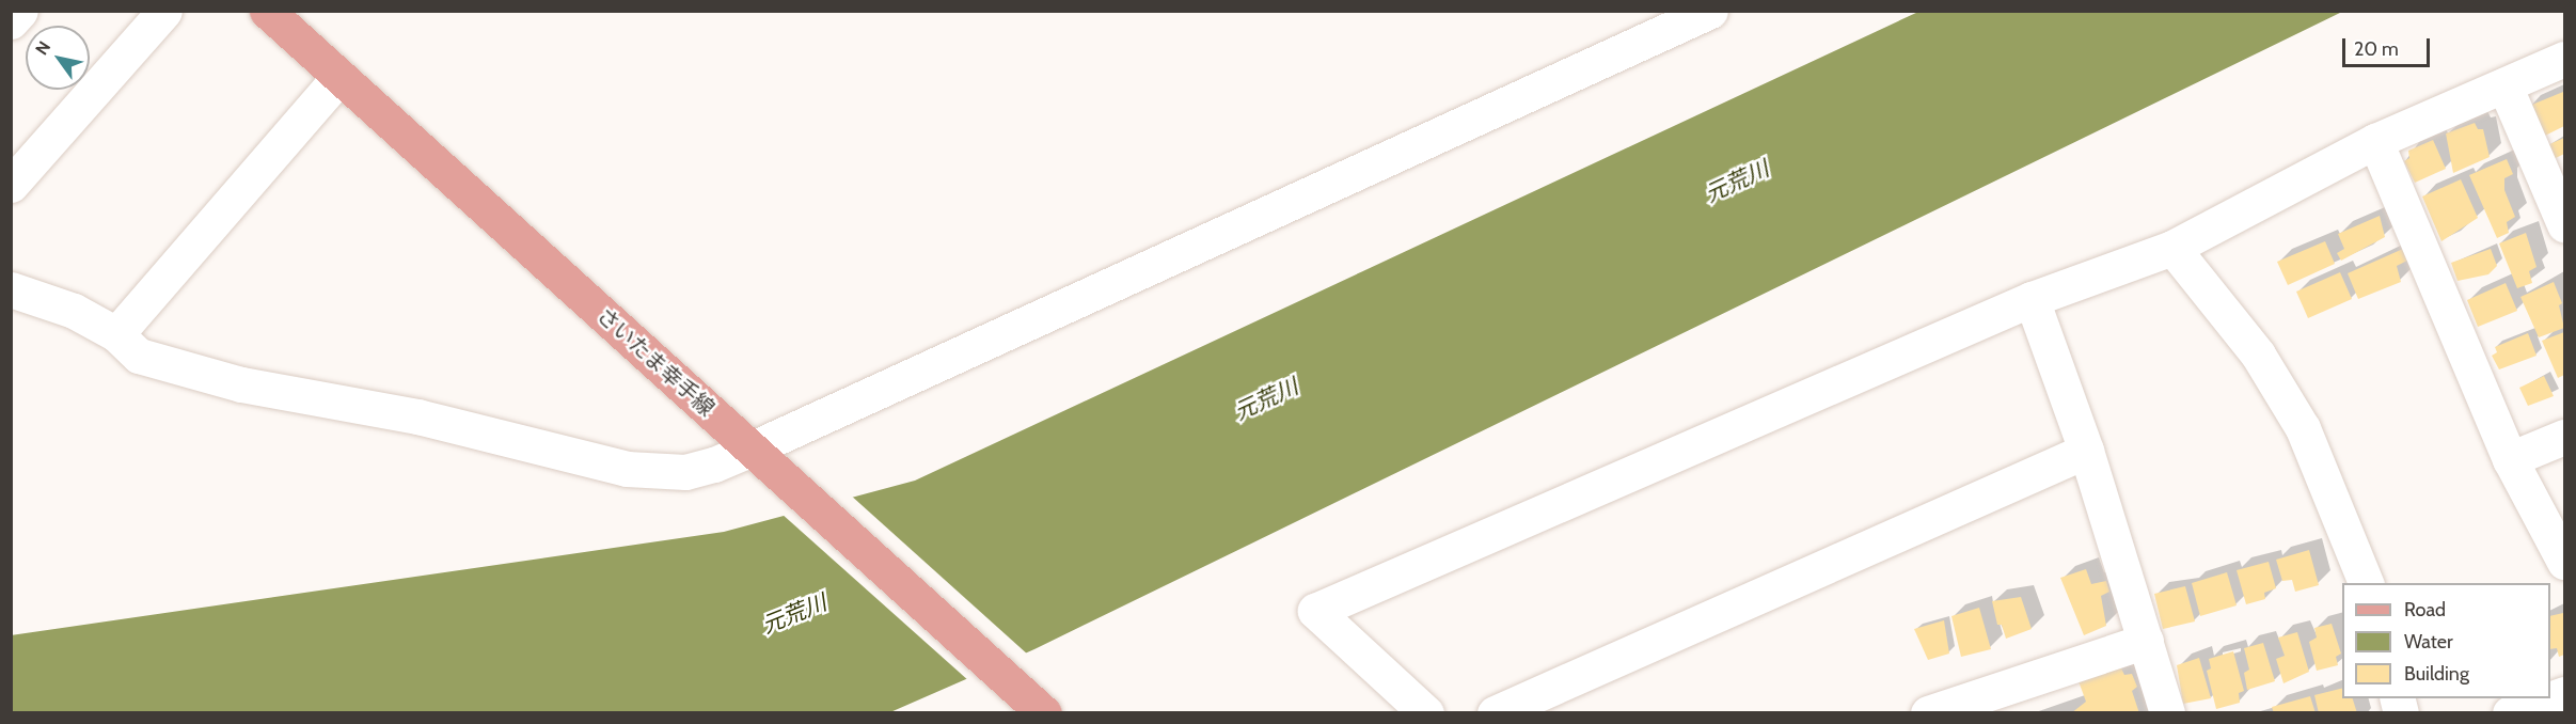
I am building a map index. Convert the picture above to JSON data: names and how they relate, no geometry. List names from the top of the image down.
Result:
{
  "streets": {
    "main road": ["さいたま幸手線"]
  },
  "water": ["元荒川"],
  "legend": ["Road", "Water", "Building"],
  "scale_bar": "20 m",
  "north": "top left"
}
